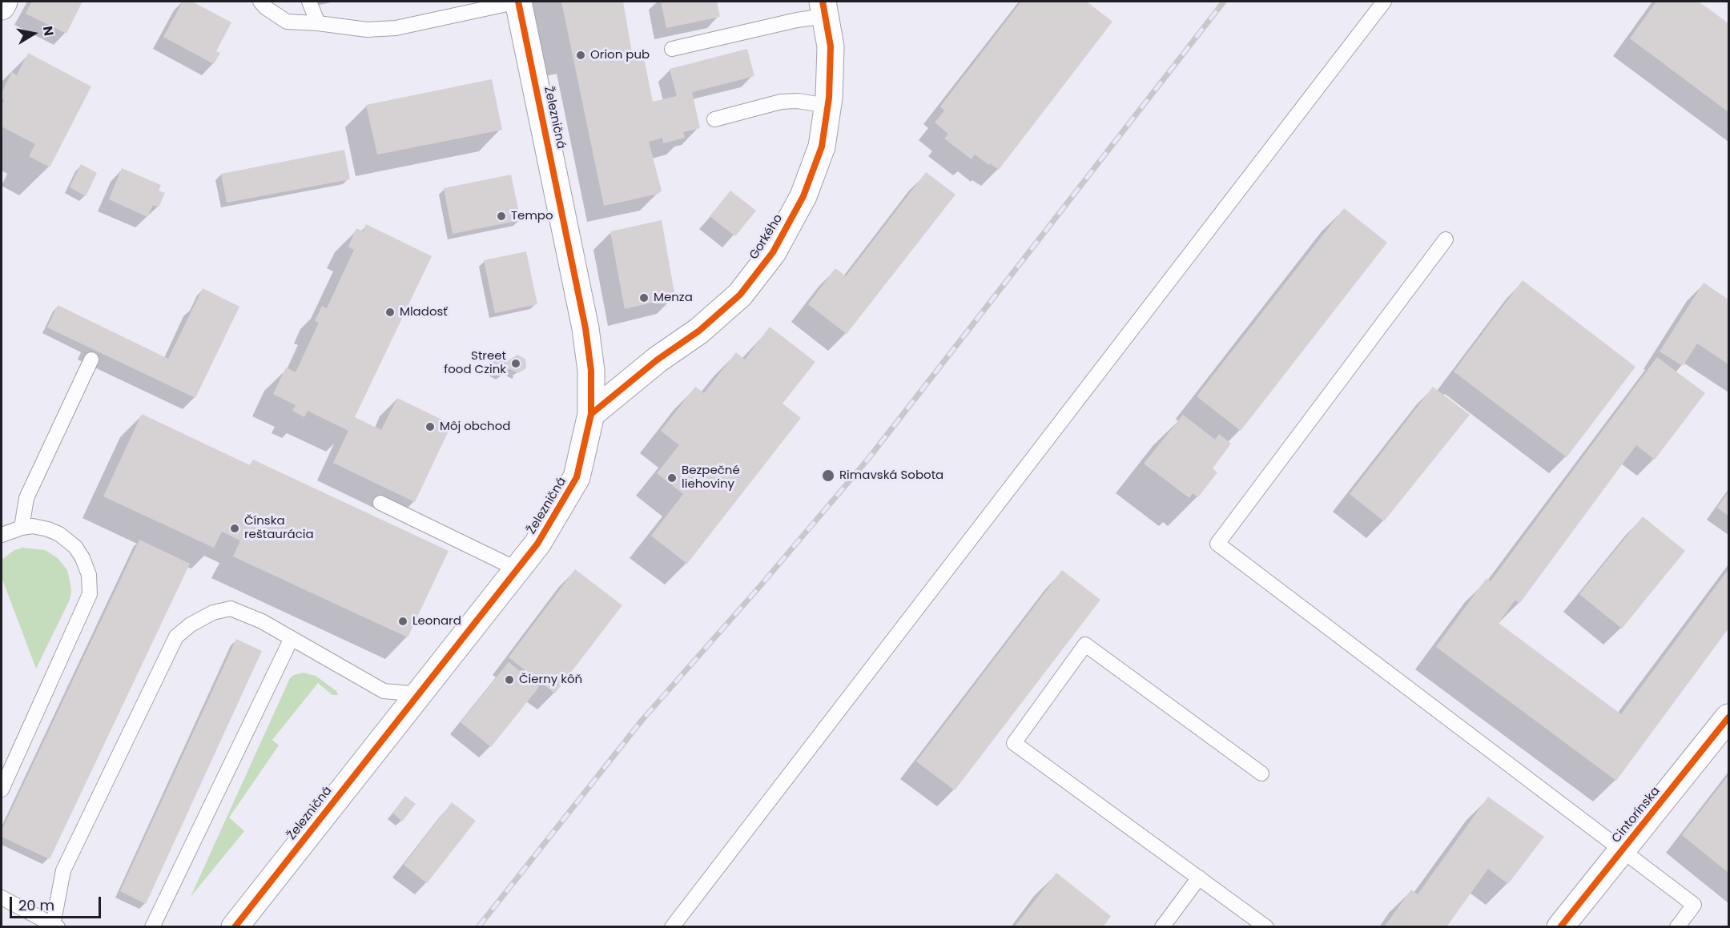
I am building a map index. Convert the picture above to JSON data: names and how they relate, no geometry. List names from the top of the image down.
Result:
{
  "streets": {
    "street": ["Železničná", "Gorkého", "Cintorínska"]
  },
  "crossings": [
    ["Železničná", "Gorkého"]
  ],
  "places": [
    "Orion pub",
    "Tempo",
    "Menza",
    "Mladosť",
    "Street food Czink",
    "Môj obchod",
    "Rimavská Sobota",
    "Bezpečné liehoviny",
    "Čínska reštaurácia",
    "Leonard",
    "Čierny kôň"
  ],
  "scale_bar": "20 m",
  "north": "right"
}
